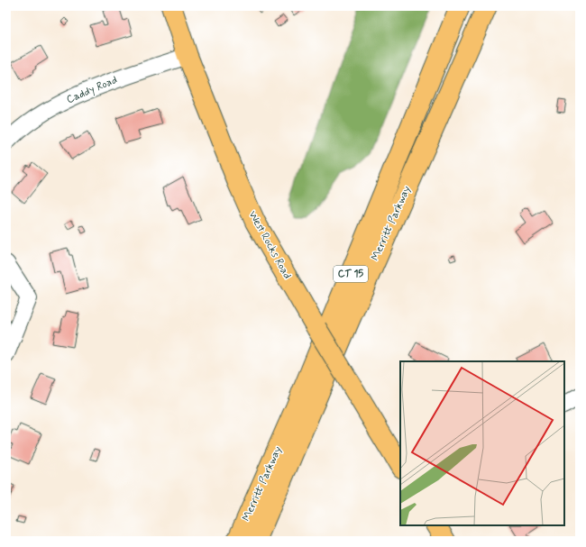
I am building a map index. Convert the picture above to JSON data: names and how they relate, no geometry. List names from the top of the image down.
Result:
{
  "streets": {
    "main road": ["Merritt Parkway", "West Rocks Road", "CT 15"],
    "street": ["Caddy Road"]
  },
  "crossings": [
    ["Caddy Road", "West Rocks Road"]
  ]
}
